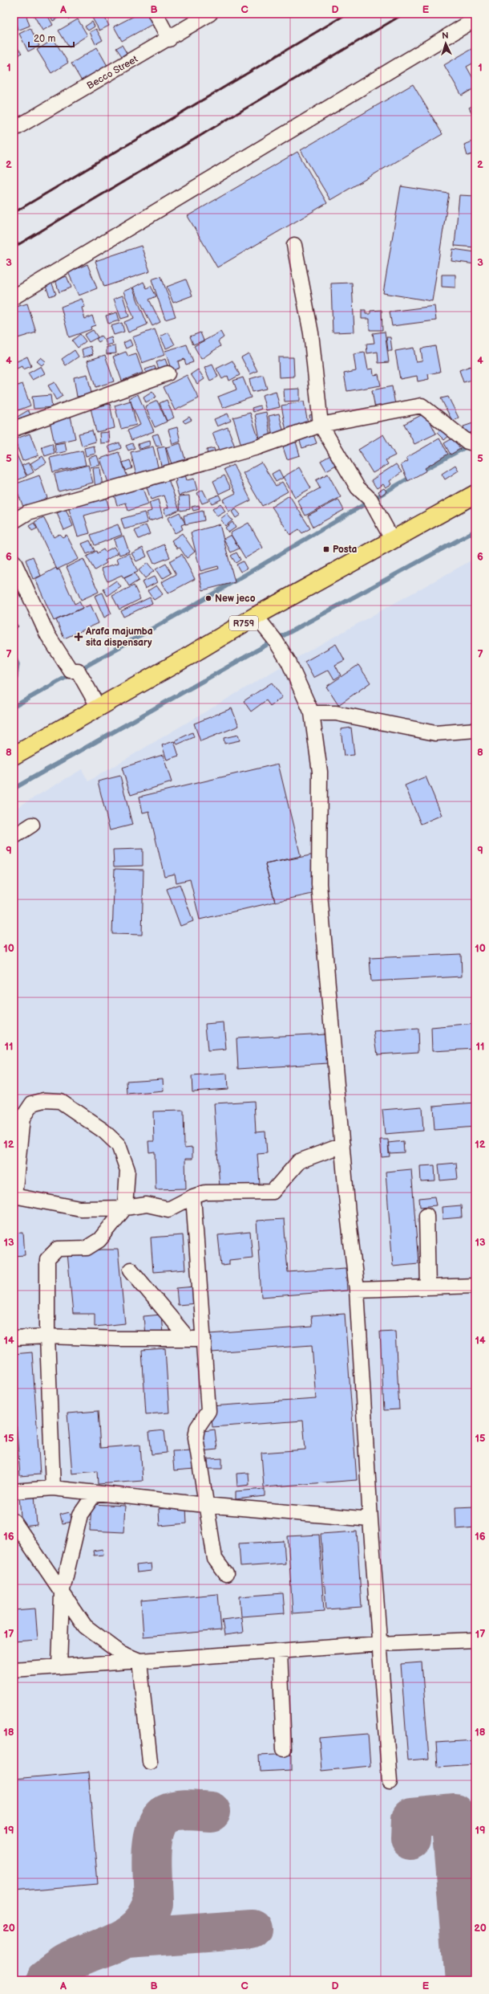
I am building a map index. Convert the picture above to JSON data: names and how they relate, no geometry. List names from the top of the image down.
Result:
{
  "streets": {
    "main road": ["R759"],
    "street": ["Becco Street"]
  },
  "places": {
    "transit": ["Posta"],
    "other": ["New jeco"],
    "health": ["Arafa majumba sita dispensary"]
  },
  "scale_bar": "20 m",
  "north": "top",
  "grid": {
    "columns": [
      "A",
      "B",
      "C",
      "D",
      "E"
    ],
    "rows": [
      "1",
      "2",
      "3",
      "4",
      "5",
      "6",
      "7",
      "8",
      "9",
      "10",
      "11",
      "12",
      "13",
      "14",
      "15",
      "16",
      "17",
      "18",
      "19",
      "20"
    ]
  }
}
